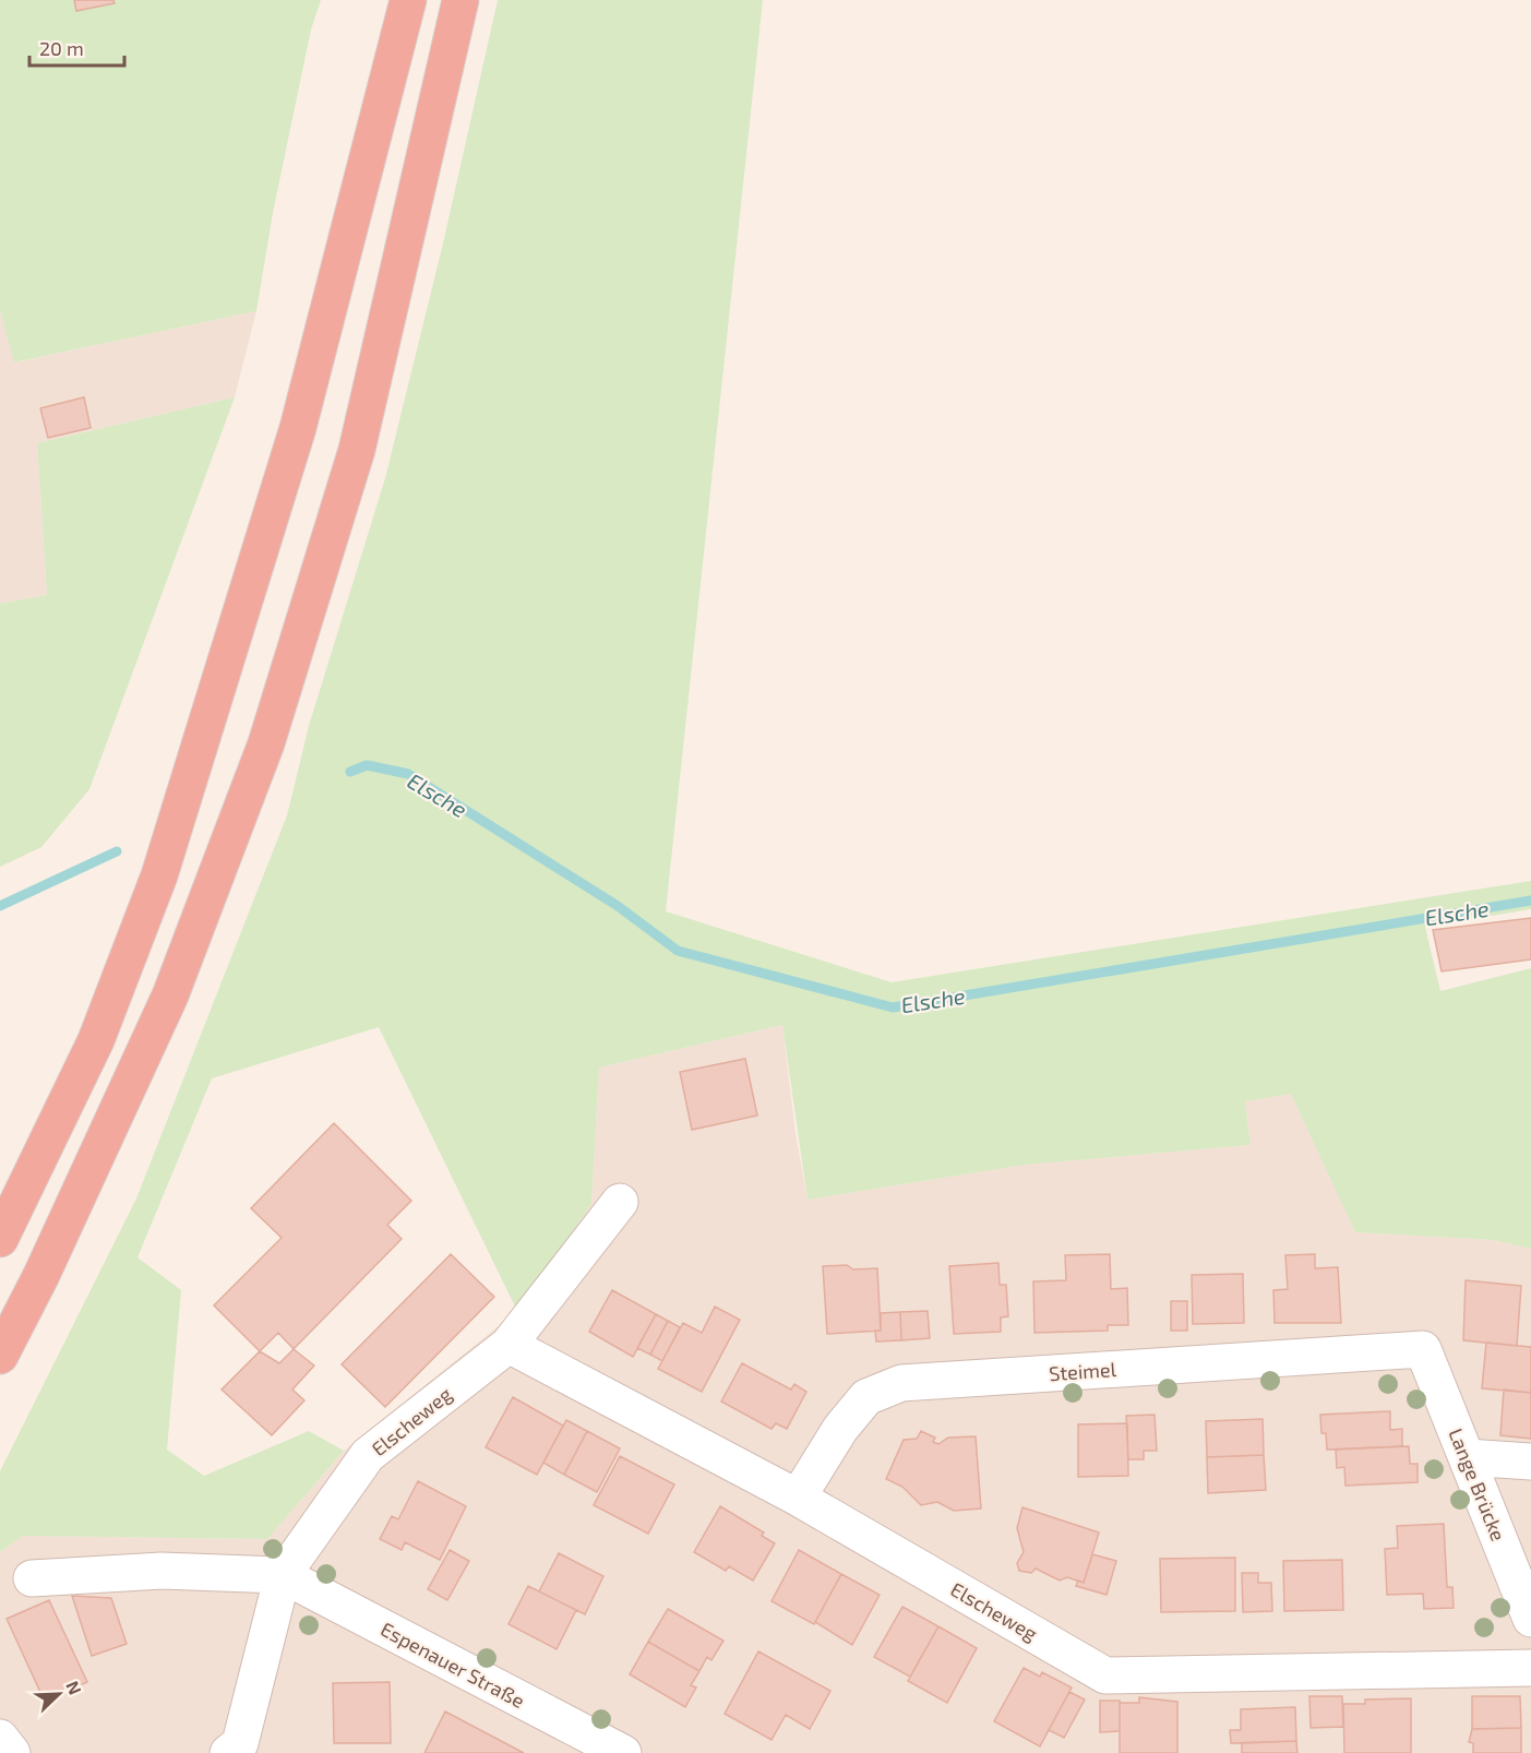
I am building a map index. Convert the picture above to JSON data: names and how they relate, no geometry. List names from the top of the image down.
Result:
{
  "streets": {
    "street": [
      "Steimel",
      "Elscheweg",
      "Lange Brücke",
      "Espenauer Straße"
    ]
  },
  "crossings": [
    ["Steimel", "Elscheweg"],
    ["Steimel", "Lange Brücke"],
    ["Elscheweg", "Espenauer Straße"]
  ],
  "water": ["Elsche"],
  "scale_bar": "20 m",
  "north": "top right"
}
